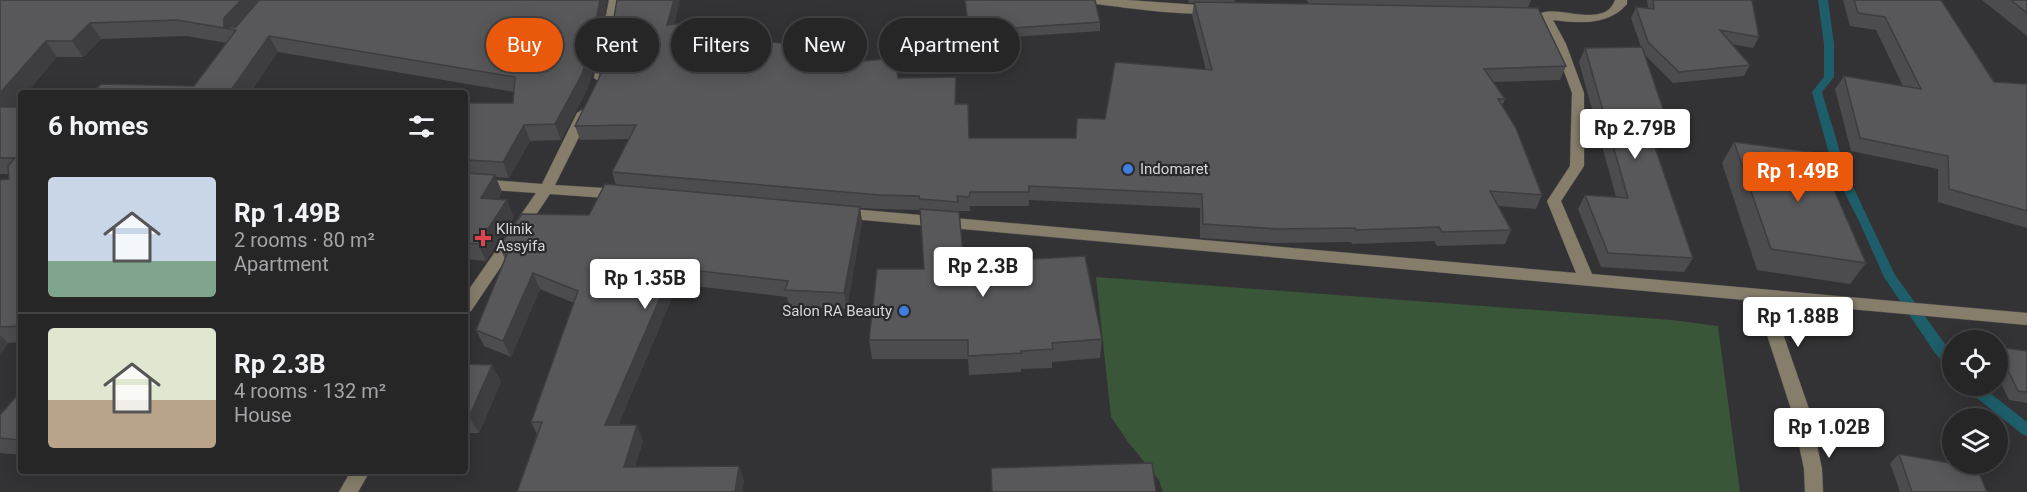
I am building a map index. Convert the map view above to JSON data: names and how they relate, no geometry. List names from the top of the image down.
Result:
{
  "places": {
    "other": ["Indomaret", "Salon RA Beauty"],
    "health": ["Klinik Assyifa"]
  },
  "page": {
    "chip": [
      "Buy",
      "Rent",
      "Filters",
      "New",
      "Apartment"
    ],
    "heading": "6 homes",
    "price": [
      "Rp 2.79B",
      "Rp 1.49B",
      "Rp 2.3B",
      "Rp 1.35B",
      "Rp 1.88B",
      "Rp 1.02B"
    ],
    "list": [
      {
        "name": "Rp 1.49B",
        "note": "2 rooms · 80 m² · Apartment"
      },
      {
        "name": "Rp 2.3B",
        "note": "4 rooms · 132 m² · House"
      }
    ]
  }
}
